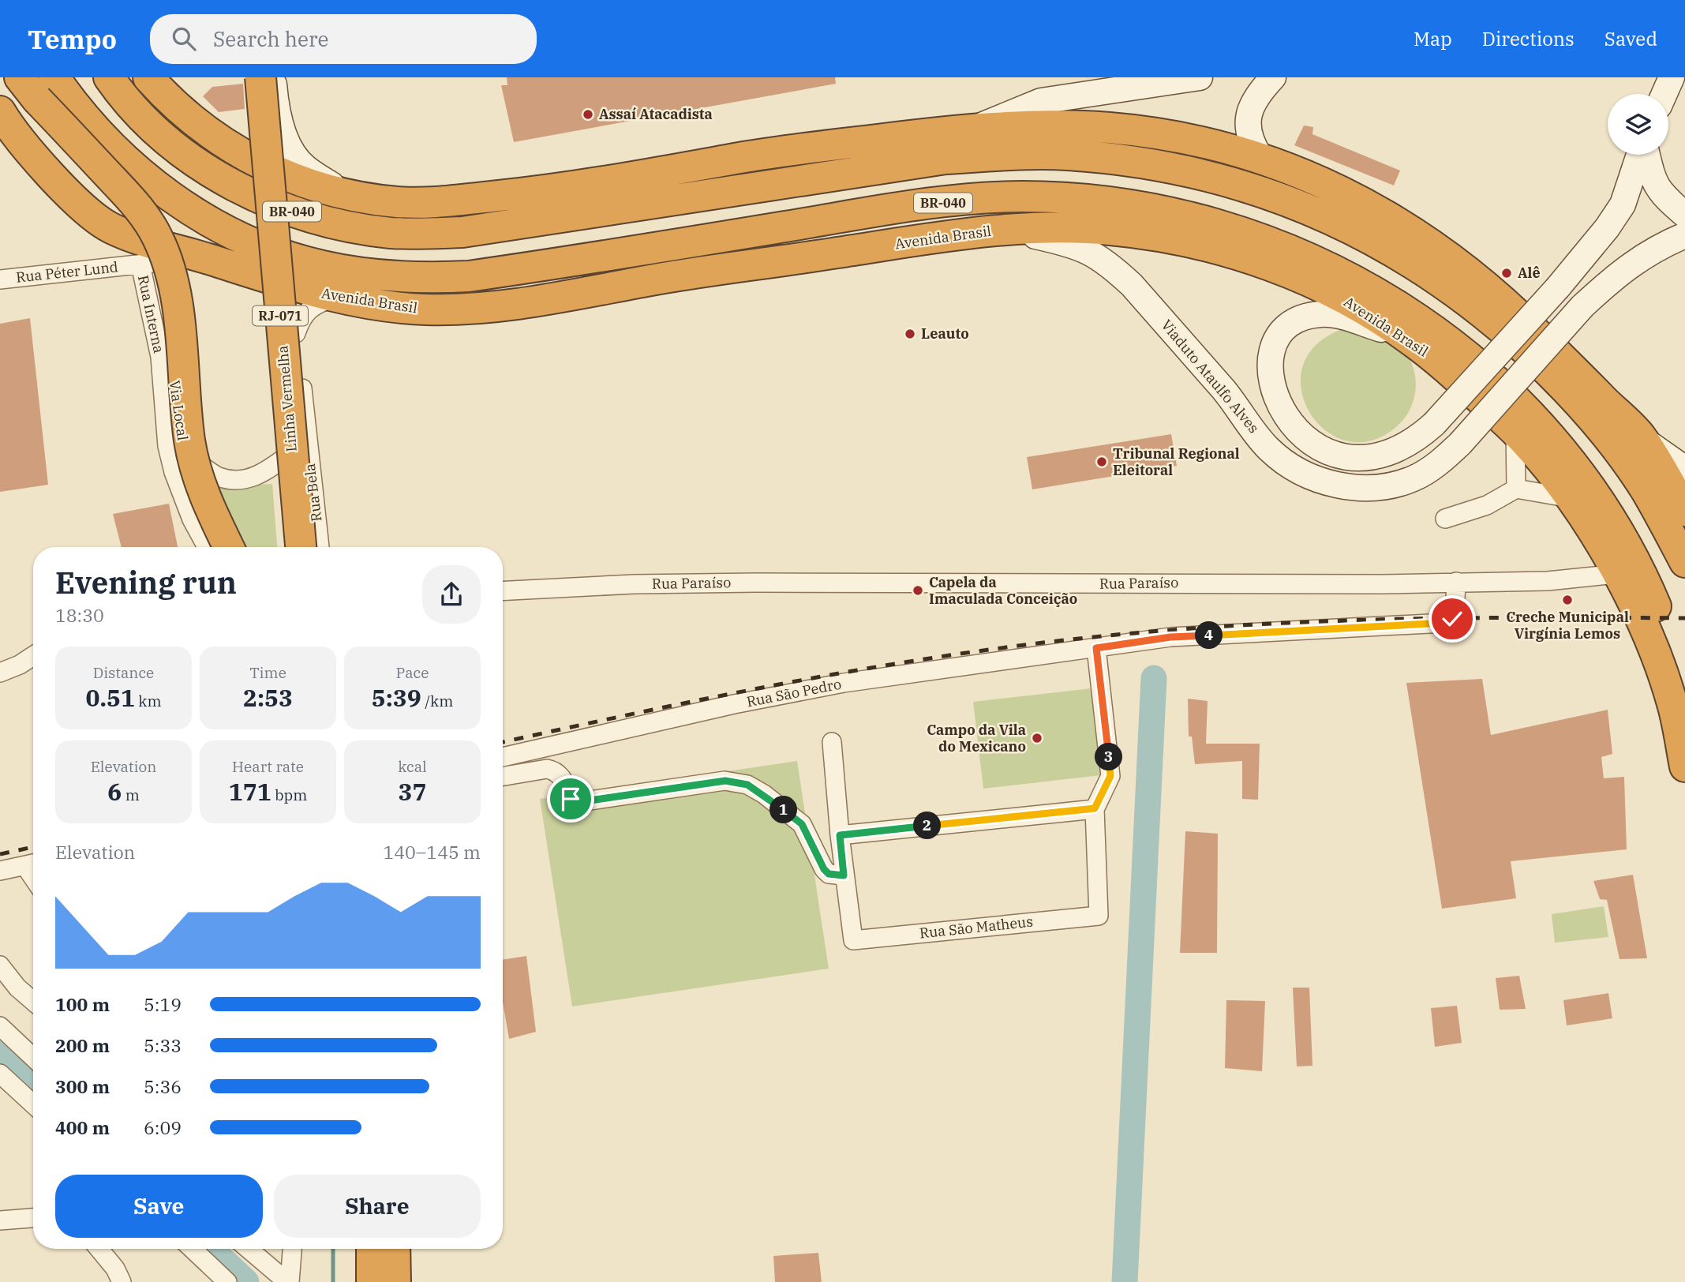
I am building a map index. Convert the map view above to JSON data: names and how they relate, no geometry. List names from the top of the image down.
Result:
{
  "streets": {
    "highway": [
      "BR-040",
      "Avenida Brasil",
      "RJ-071",
      "Linha Vermelha"
    ],
    "main road": ["Viaduto Ataulfo Alves"],
    "street": [
      "Rua Péter Lund",
      "Rua Interna",
      "Via Local",
      "Rua Bela",
      "Rua Paraíso",
      "Rua São Pedro",
      "Rua São Matheus"
    ]
  },
  "crossings": [
    ["Avenida Brasil", "Rua Péter Lund"],
    ["Avenida Brasil", "Viaduto Ataulfo Alves"],
    ["Avenida Brasil", "Rua Bela"],
    ["Avenida Brasil", "Rua Paraíso"],
    ["Rua Péter Lund", "Rua Interna"],
    ["Rua Péter Lund", "Via Local"],
    ["Rua Interna", "Via Local"],
    ["Rua Paraíso", "Rua São Pedro"]
  ],
  "places": [
    "Assaí Atacadista",
    "Alê",
    "Leauto",
    "Tribunal Regional Eleitoral",
    "Capela da Imaculada Conceição",
    "Creche Municipal Virgínia Lemos",
    "Campo da Vila do Mexicano"
  ],
  "page": {
    "header": "Tempo",
    "search": "Search here",
    "nav": ["Map", "Directions", "Saved"],
    "heading": ["Evening run", "18:30"],
    "pins": [
      "4",
      "3",
      "1",
      "2"
    ],
    "stats": [
      ["Distance", "0.51 km"],
      ["Time", "2:53"],
      ["Pace", "5:39 /km"],
      ["Elevation", "6 m"],
      ["Heart rate", "171 bpm"],
      ["kcal", "37"]
    ],
    "chart": ["Elevation", "140–145 m"],
    "list": [
      {
        "name": "100 m",
        "note": "5:19"
      },
      {
        "name": "200 m",
        "note": "5:33"
      },
      {
        "name": "300 m",
        "note": "5:36"
      },
      {
        "name": "400 m",
        "note": "6:09"
      }
    ],
    "buttons": ["Save", "Share"]
  }
}
